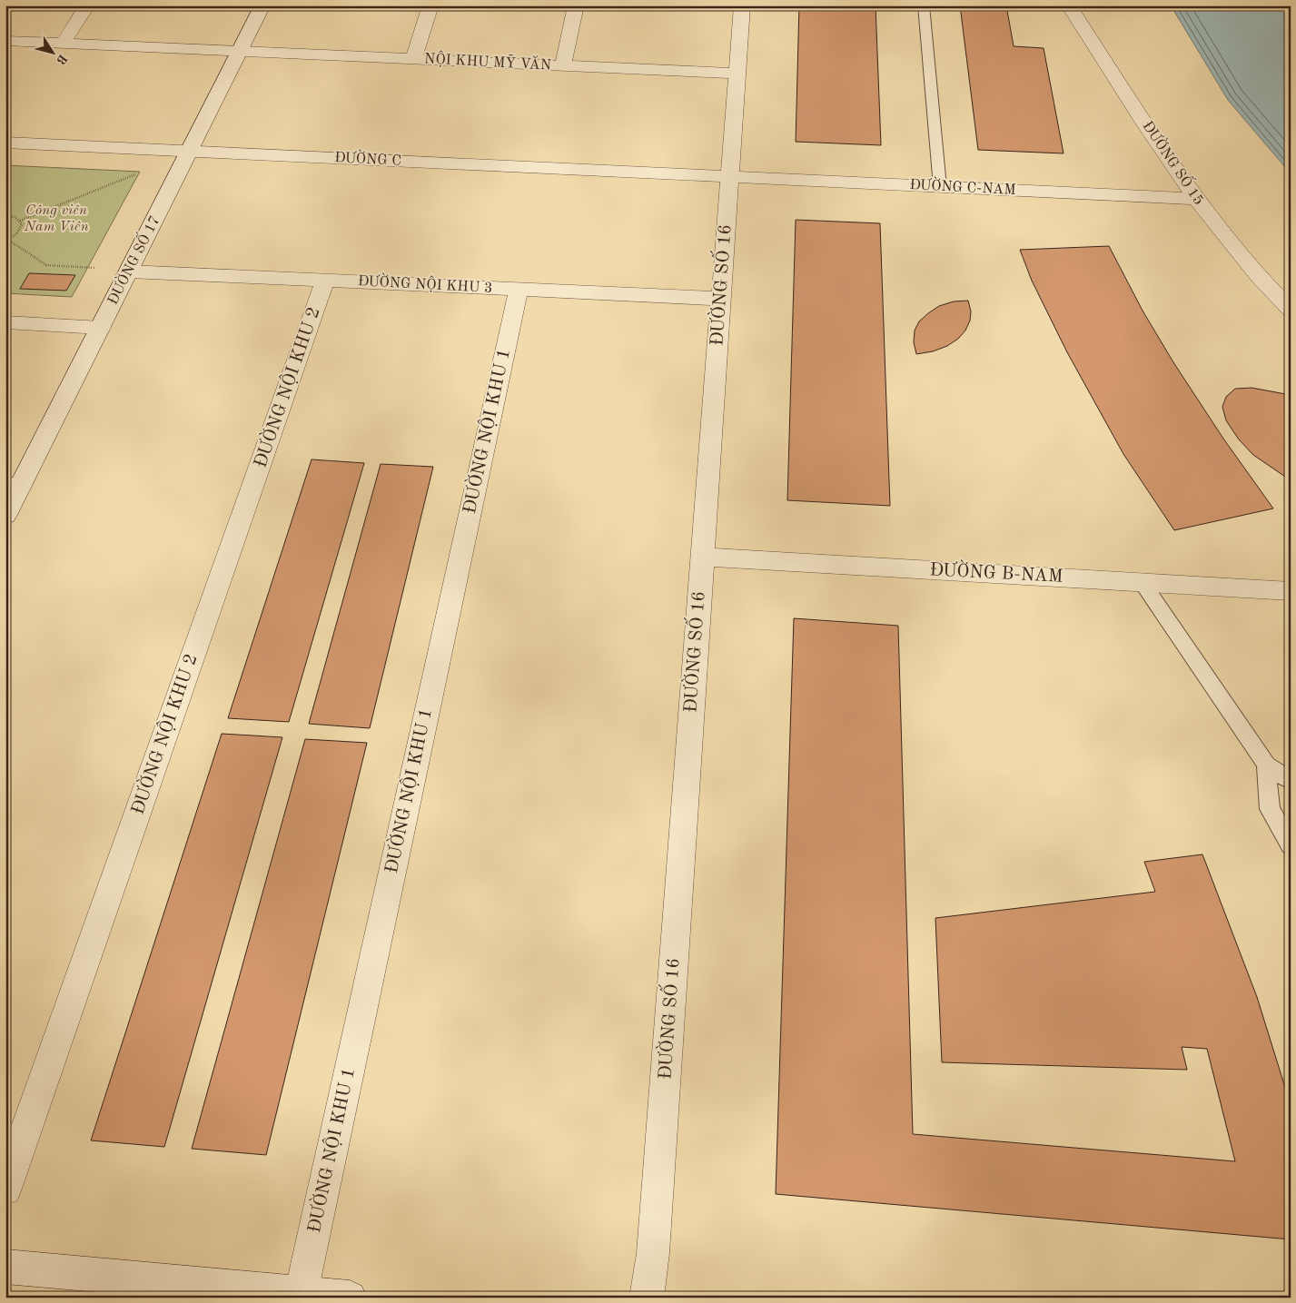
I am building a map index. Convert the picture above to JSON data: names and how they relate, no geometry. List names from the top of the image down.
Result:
{
  "streets": {
    "street": [
      "NỘI KHU MỸ VĂN",
      "ĐƯỜNG C",
      "ĐƯỜNG SỐ 15",
      "ĐƯỜNG C-NAM",
      "ĐƯỜNG SỐ 17",
      "ĐƯỜNG NỘI KHU 3",
      "ĐƯỜNG SỐ 16",
      "ĐƯỜNG NỘI KHU 2",
      "ĐƯỜNG NỘI KHU 1",
      "ĐƯỜNG B-NAM"
    ]
  },
  "crossings": [
    ["NỘI KHU MỸ VĂN", "ĐƯỜNG SỐ 17"],
    ["NỘI KHU MỸ VĂN", "ĐƯỜNG SỐ 16"],
    ["ĐƯỜNG C", "ĐƯỜNG C-NAM"],
    ["ĐƯỜNG C", "ĐƯỜNG SỐ 17"],
    ["ĐƯỜNG C", "ĐƯỜNG SỐ 16"],
    ["ĐƯỜNG SỐ 15", "ĐƯỜNG C-NAM"],
    ["ĐƯỜNG C-NAM", "ĐƯỜNG SỐ 16"],
    ["ĐƯỜNG SỐ 17", "ĐƯỜNG NỘI KHU 3"],
    ["ĐƯỜNG NỘI KHU 3", "ĐƯỜNG SỐ 16"],
    ["ĐƯỜNG NỘI KHU 3", "ĐƯỜNG NỘI KHU 2"],
    ["ĐƯỜNG NỘI KHU 3", "ĐƯỜNG NỘI KHU 1"],
    ["ĐƯỜNG SỐ 16", "ĐƯỜNG B-NAM"]
  ],
  "parks": ["Công viên Nam Viên"],
  "north": "bottom right"
}
